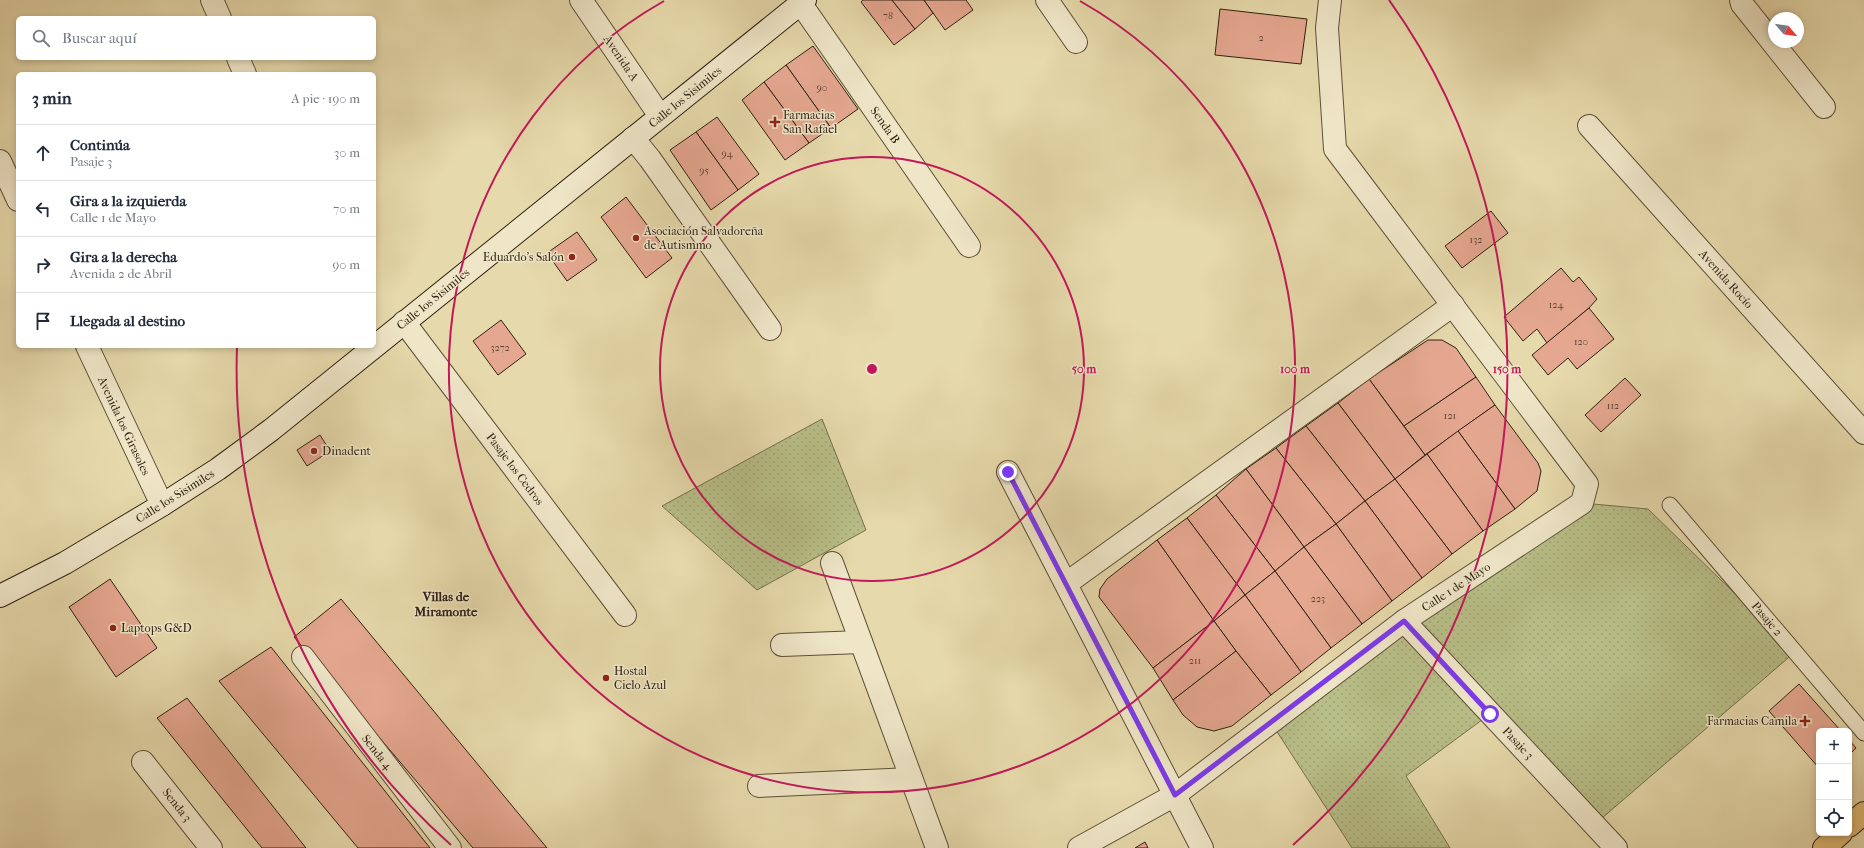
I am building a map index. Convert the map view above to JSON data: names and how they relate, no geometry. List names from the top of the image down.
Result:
{
  "streets": {
    "street": [
      "Avenida A",
      "Calle los Sisimiles",
      "Senda B",
      "Avenida Rocío",
      "Avenida los Girasoles",
      "Pasaje los Cedros",
      "Calle 1 de Mayo",
      "Pasaje 3",
      "Senda 4",
      "Senda 3"
    ],
    "lane": ["Pasaje 2"]
  },
  "crossings": [
    ["Avenida A", "Calle los Sisimiles"],
    ["Calle los Sisimiles", "Senda B"],
    ["Calle los Sisimiles", "Avenida los Girasoles"],
    ["Calle los Sisimiles", "Pasaje los Cedros"],
    ["Calle 1 de Mayo", "Pasaje 3"]
  ],
  "districts": ["Villas de Miramonte"],
  "places": {
    "health": ["Farmacias San Rafael", "Farmacias Camila"],
    "other": [
      "Asociación Salvadoreña de Autismmo",
      "Eduardo's Salón",
      "Dinadent",
      "Laptops G&D",
      "Hostal Cielo Azul"
    ]
  },
  "house_numbers": [
    "78",
    "2",
    "90",
    "94",
    "95",
    "132",
    "124",
    "120",
    "3272",
    "112",
    "121",
    "223",
    "211"
  ],
  "north": "bottom right",
  "page": {
    "search": "Buscar aquí",
    "heading": ["3 min", "A pie · 190 m"],
    "list": [
      ["Continúa", "Pasaje 3", "30 m"],
      ["Gira a la izquierda", "Calle 1 de Mayo", "70 m"],
      ["Gira a la derecha", "Avenida 2 de Abril", "90 m"],
      "Llegada al destino"
    ],
    "map_buttons": ["+", "−"]
  },
  "rings": ["50 m", "100 m", "150 m"]
}
